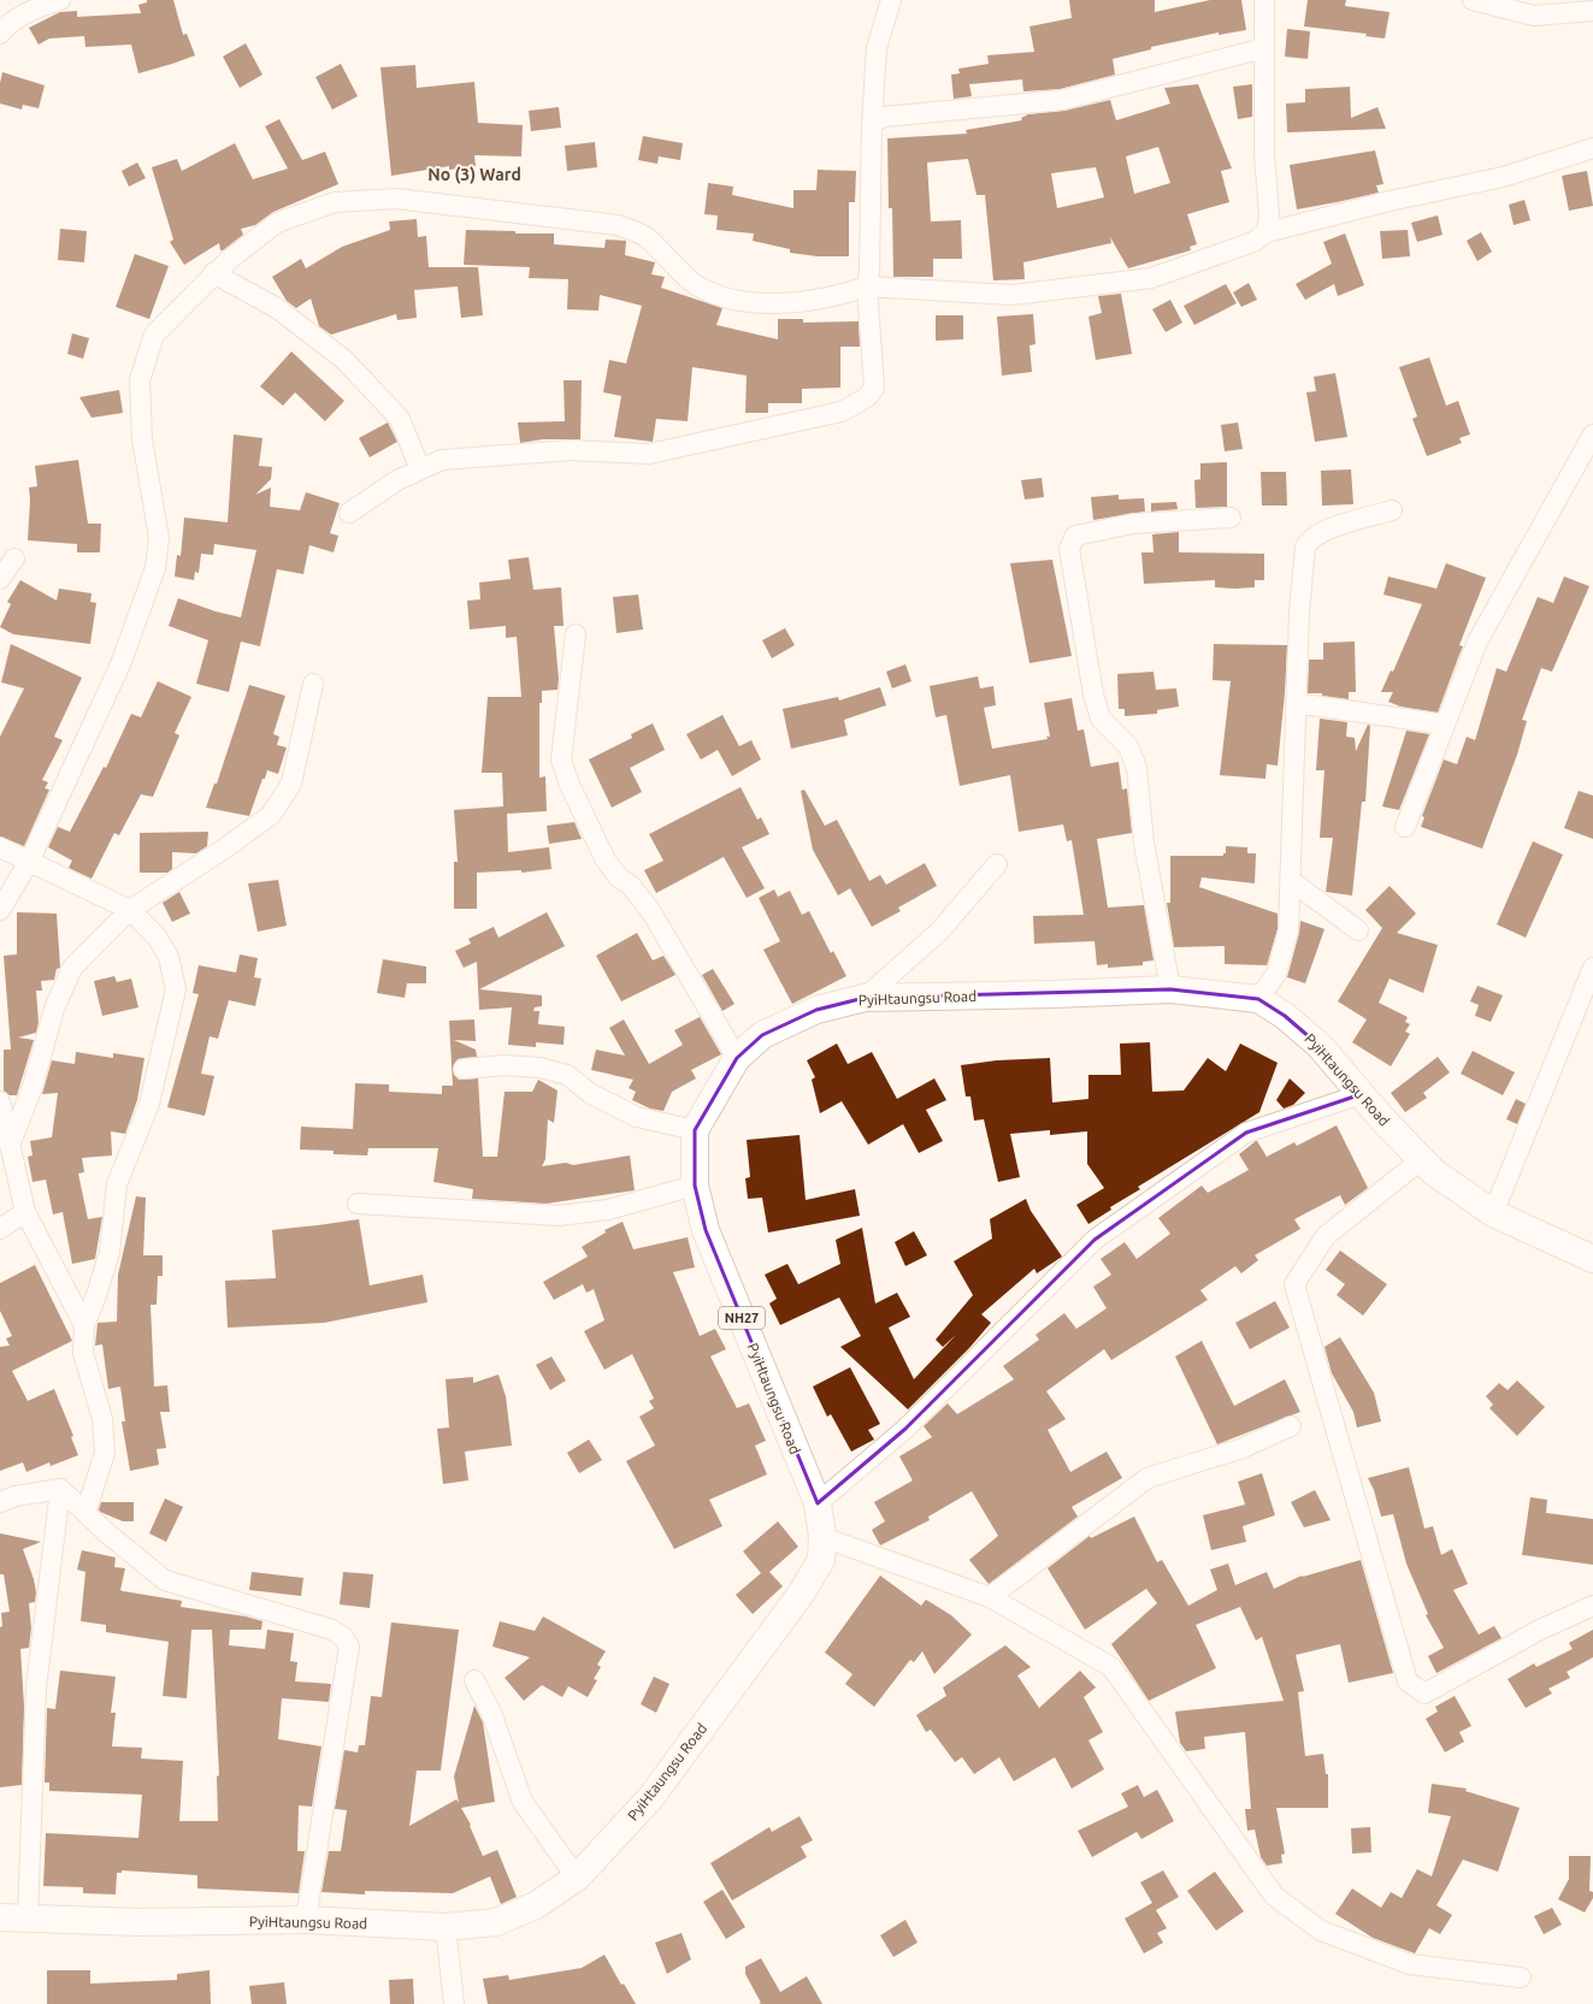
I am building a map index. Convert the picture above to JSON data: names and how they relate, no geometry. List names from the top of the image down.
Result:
{
  "streets": {
    "highway": ["PyiHtaungsu Road", "NH27"]
  },
  "districts": ["No (3) Ward"]
}
